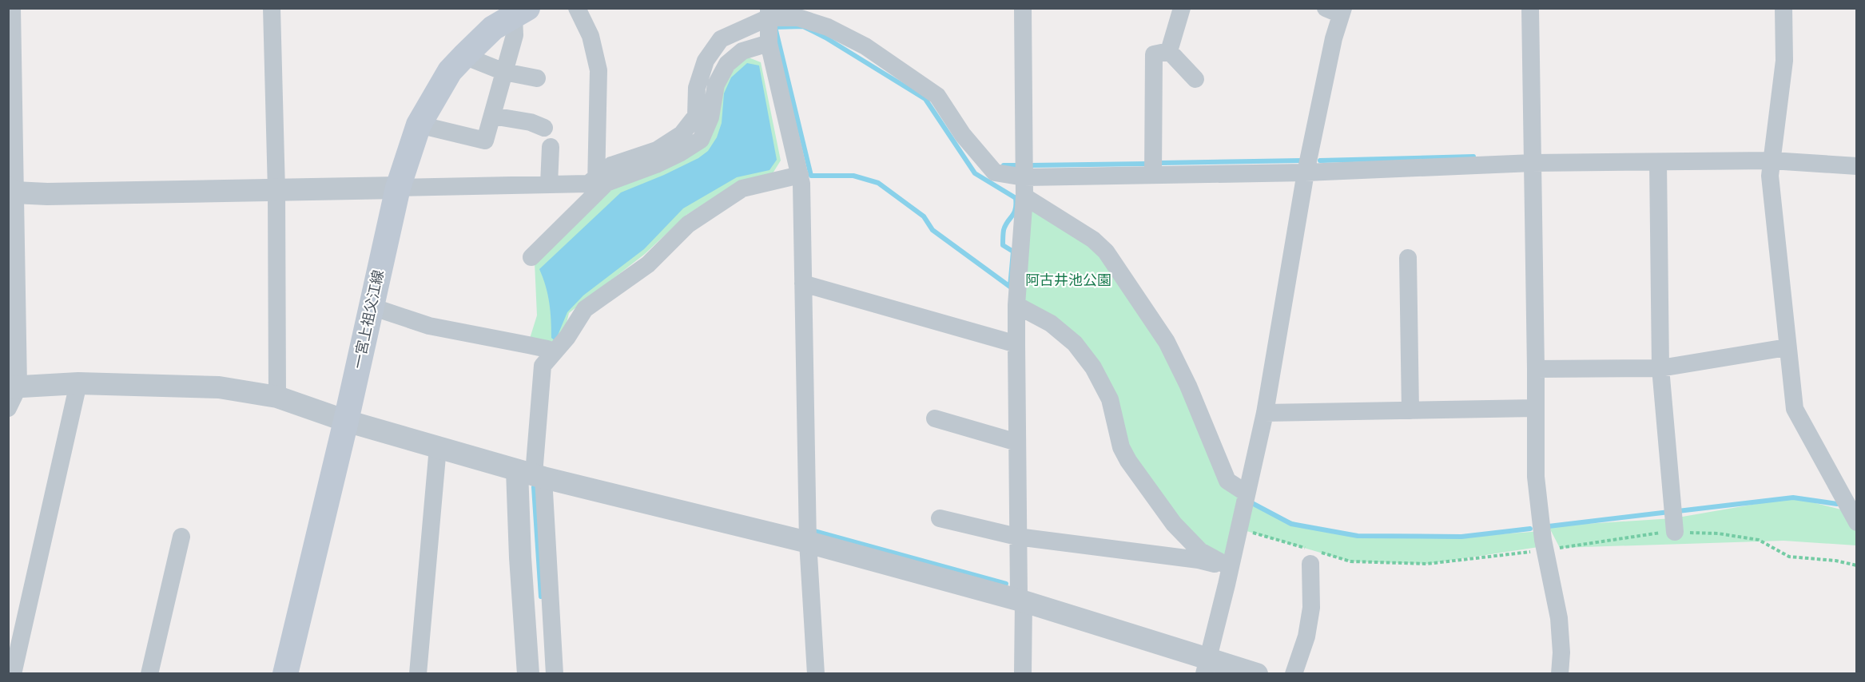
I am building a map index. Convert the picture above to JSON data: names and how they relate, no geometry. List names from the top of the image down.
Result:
{
  "streets": {
    "main road": ["一宮上祖父江線"]
  },
  "parks": ["阿古井池公園"]
}
